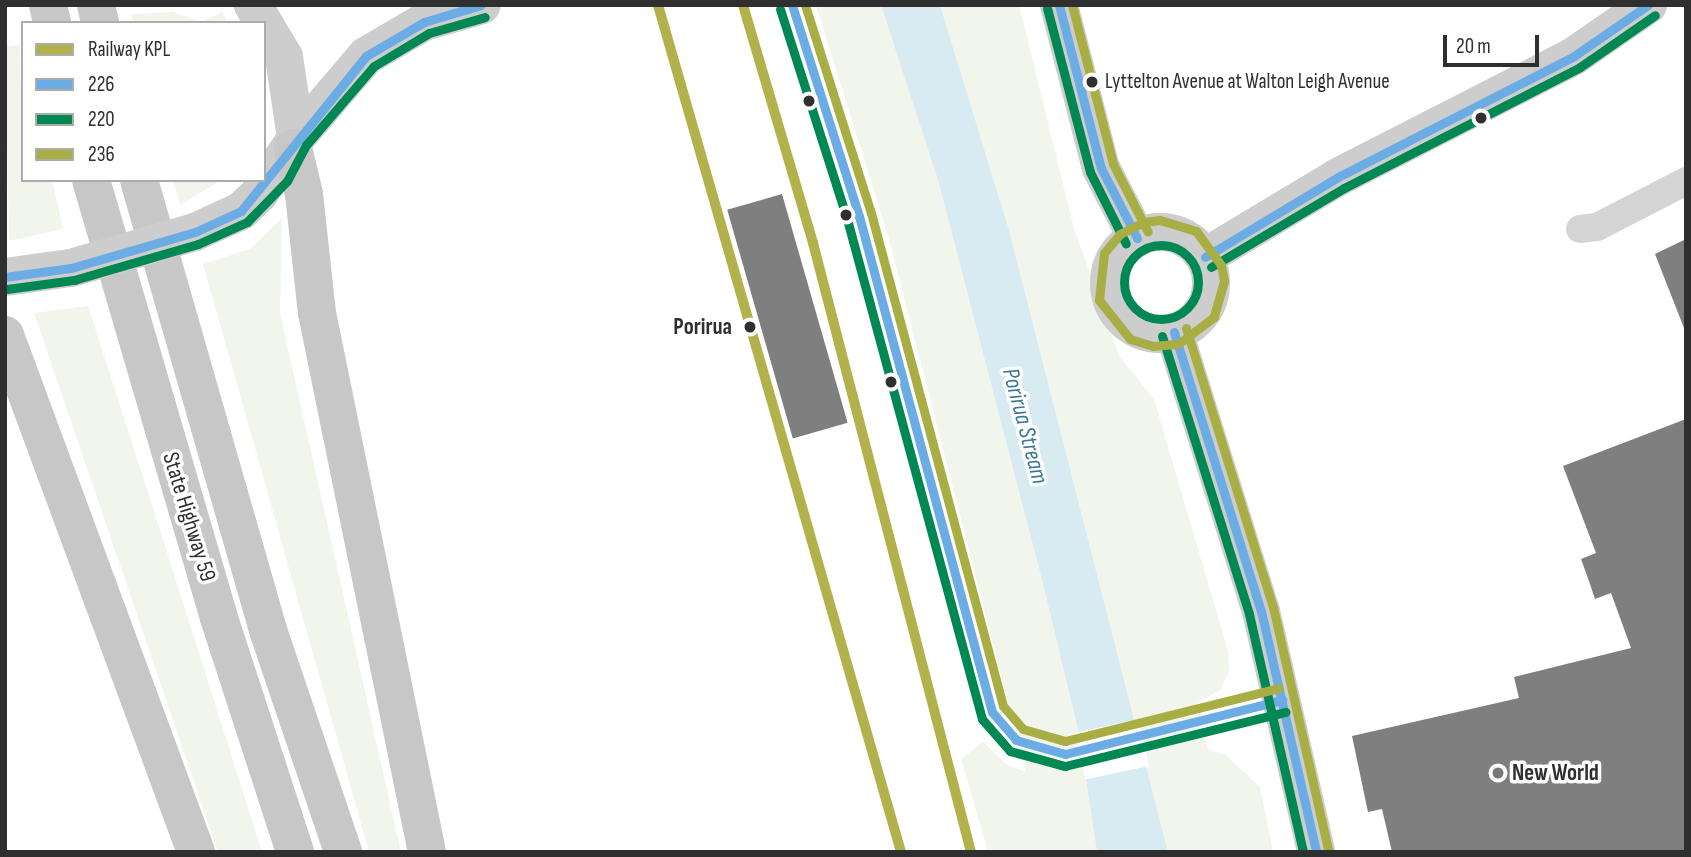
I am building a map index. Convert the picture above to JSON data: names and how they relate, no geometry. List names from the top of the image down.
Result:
{
  "streets": {
    "main road": ["State Highway 59"]
  },
  "water": ["Porirua Stream"],
  "places": ["Lyttelton Avenue at Walton Leigh Avenue", "Porirua", "New World"],
  "lines": [
    "rail line KPL",
    "transit line 226",
    "transit line 236",
    "transit line 220"
  ],
  "legend": [
    "Railway KPL",
    "226",
    "220",
    "236"
  ],
  "scale_bar": "20 m"
}
